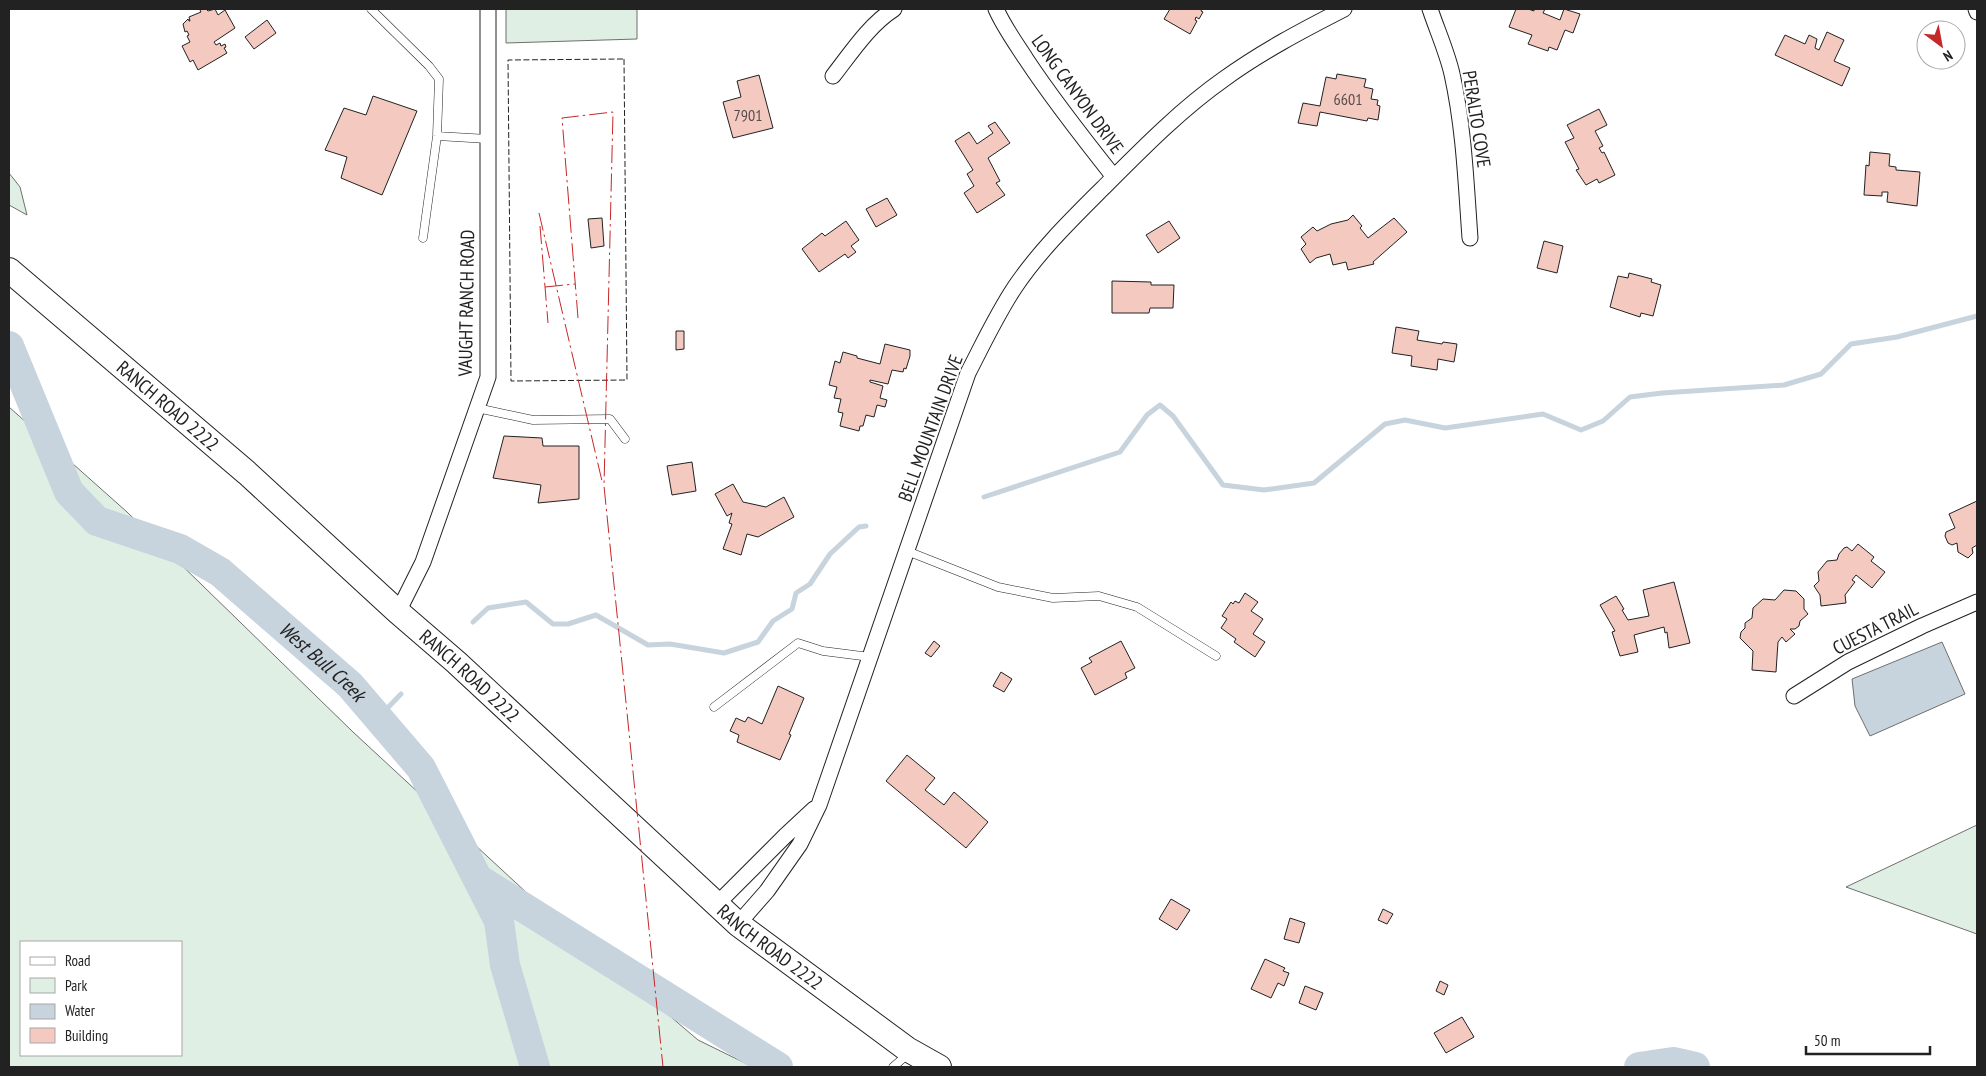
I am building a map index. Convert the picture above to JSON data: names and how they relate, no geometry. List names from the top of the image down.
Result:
{
  "streets": {
    "main road": ["RANCH ROAD 2222"],
    "street": [
      "LONG CANYON DRIVE",
      "PERALTO COVE",
      "VAUGHT RANCH ROAD",
      "BELL MOUNTAIN DRIVE",
      "CUESTA TRAIL"
    ]
  },
  "crossings": [
    ["LONG CANYON DRIVE", "BELL MOUNTAIN DRIVE"],
    ["VAUGHT RANCH ROAD", "RANCH ROAD 2222"],
    ["RANCH ROAD 2222", "BELL MOUNTAIN DRIVE"]
  ],
  "water": ["West Bull Creek"],
  "house_numbers": ["6601", "7901"],
  "legend": [
    "Road",
    "Park",
    "Water",
    "Building"
  ],
  "scale_bar": "50 m",
  "north": "bottom right"
}
